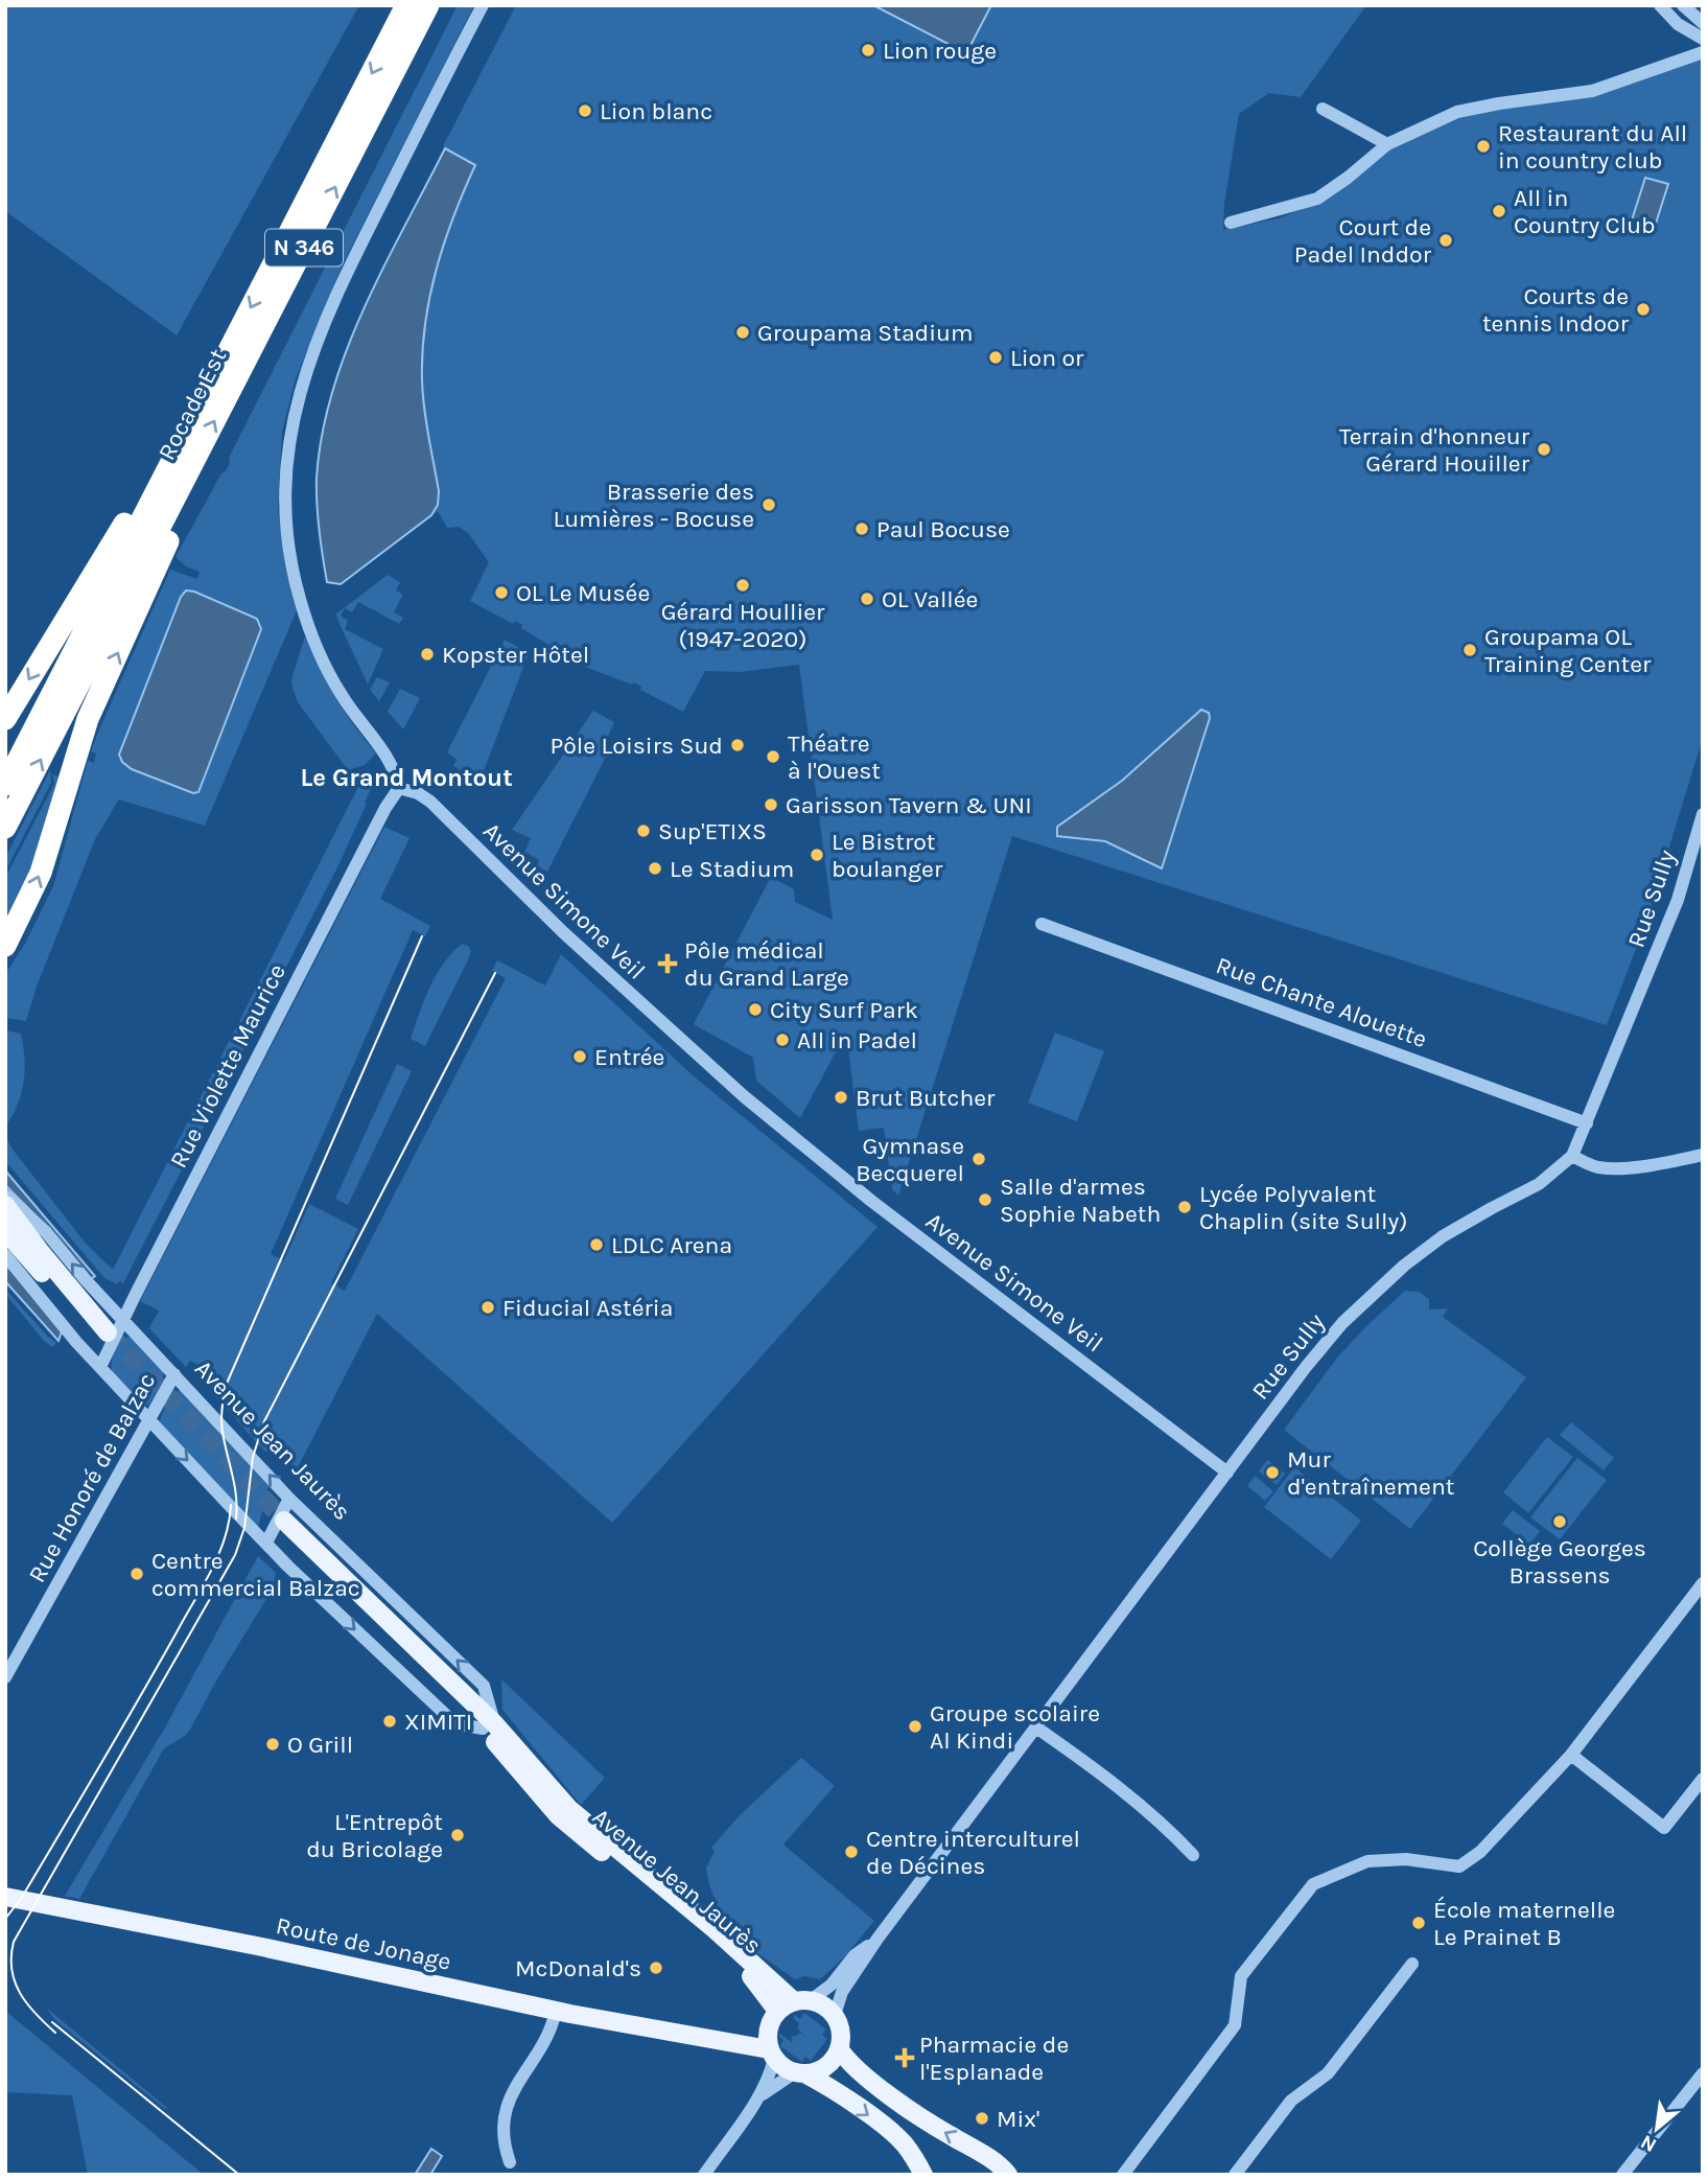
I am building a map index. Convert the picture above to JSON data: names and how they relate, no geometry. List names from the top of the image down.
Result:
{
  "streets": {
    "highway": ["N 346", "Rocade Est"],
    "main road": ["Avenue Jean Jaurès", "Route de Jonage"],
    "street": [
      "Rue Sully",
      "Avenue Simone Veil",
      "Rue Chante Alouette",
      "Rue Violette Maurice",
      "Rue Honoré de Balzac"
    ]
  },
  "crossings": [
    ["Rue Sully", "Avenue Simone Veil"],
    ["Rue Sully", "Rue Chante Alouette"],
    ["Rue Sully", "Avenue Jean Jaurès"],
    ["Rue Sully", "Route de Jonage"],
    ["Avenue Simone Veil", "Rue Violette Maurice"],
    ["Rue Violette Maurice", "Avenue Jean Jaurès"],
    ["Avenue Jean Jaurès", "Rue Honoré de Balzac"],
    ["Avenue Jean Jaurès", "Route de Jonage"]
  ],
  "districts": ["Le Grand Montout"],
  "places": {
    "other": [
      "Lion rouge",
      "Lion blanc",
      "Restaurant du All in country club",
      "All in Country Club",
      "Court de Padel Inddor",
      "Courts de tennis Indoor",
      "Groupama Stadium",
      "Lion or",
      "Terrain d'honneur Gérard Houiller",
      "Brasserie des Lumières - Bocuse",
      "Paul Bocuse",
      "Gérard Houllier (1947-2020)",
      "OL Le Musée",
      "OL Vallée",
      "Groupama OL Training Center",
      "Kopster Hôtel",
      "Pôle Loisirs Sud",
      "Théatre à l'Ouest",
      "Garisson Tavern & UNI",
      "Sup'ETIXS",
      "Le Bistrot boulanger",
      "Le Stadium",
      "City Surf Park",
      "All in Padel",
      "Entrée",
      "Brut Butcher",
      "Gymnase Becquerel",
      "Salle d'armes Sophie Nabeth",
      "Lycée Polyvalent Chaplin (site Sully)",
      "LDLC Arena",
      "Fiducial Astéria",
      "Mur d'entraînement",
      "Collège Georges Brassens",
      "Centre commercial Balzac",
      "XIMITI",
      "Groupe scolaire Al Kindi",
      "O Grill",
      "L'Entrepôt du Bricolage",
      "Centre interculturel de Décines",
      "École maternelle Le Prainet B",
      "McDonald's",
      "Mix'"
    ],
    "health": ["Pôle médical du Grand Large", "Pharmacie de l'Esplanade"]
  },
  "north": "bottom left"
}
